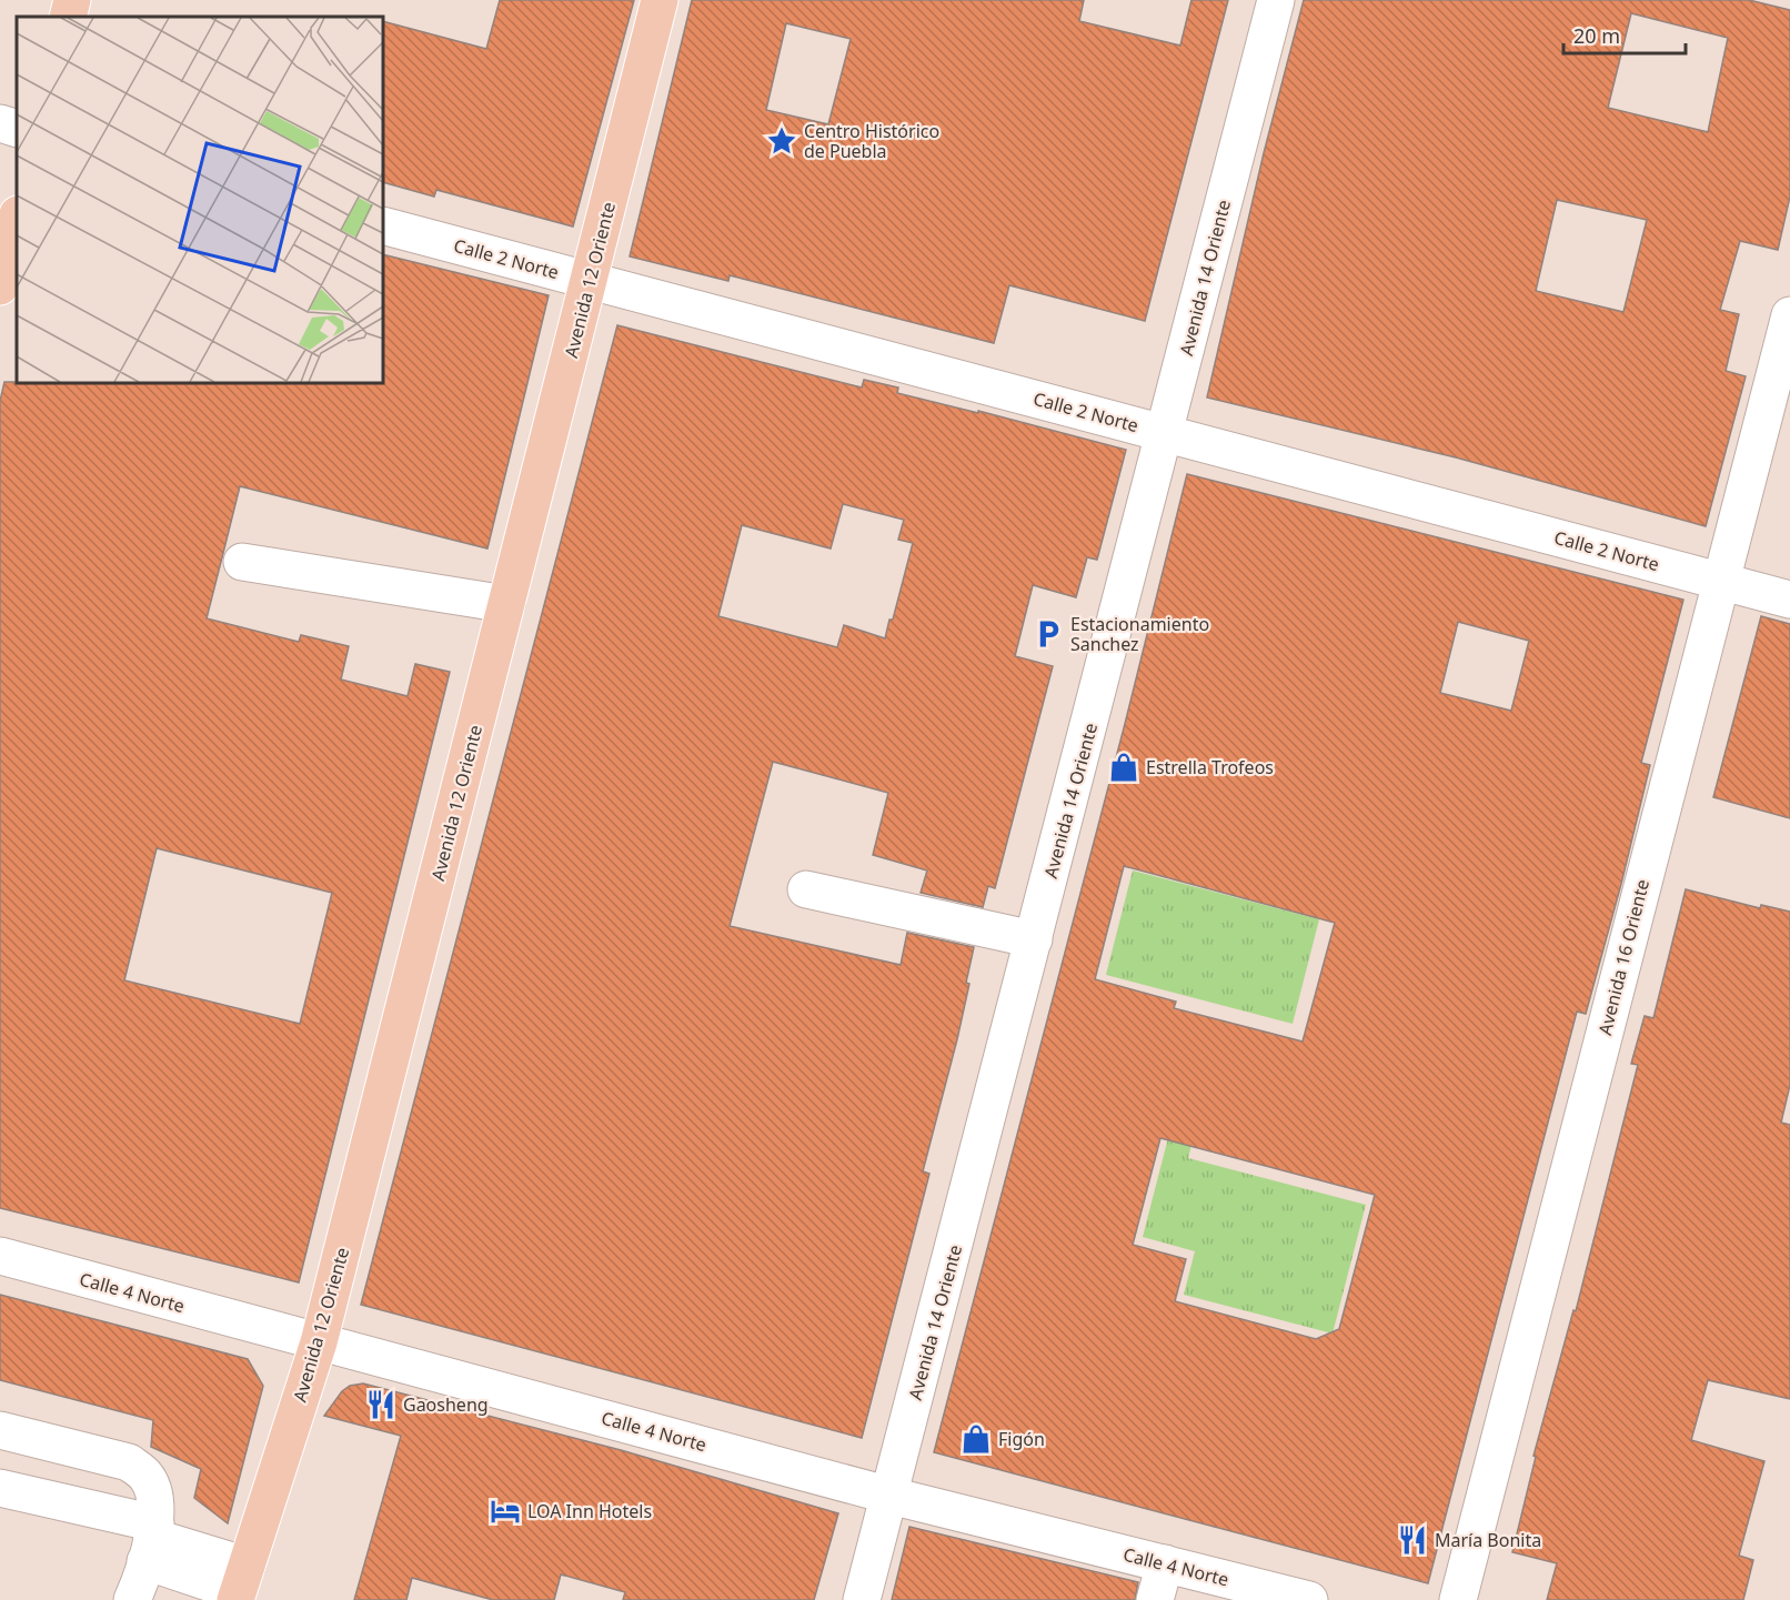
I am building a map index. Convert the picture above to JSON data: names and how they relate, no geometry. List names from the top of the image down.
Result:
{
  "streets": {
    "main road": ["Avenida 12 Oriente"],
    "street": [
      "Calle 2 Norte",
      "Avenida 14 Oriente",
      "Avenida 16 Oriente",
      "Calle 4 Norte"
    ]
  },
  "crossings": [
    ["Calle 2 Norte", "Avenida 14 Oriente"],
    ["Calle 2 Norte", "Avenida 12 Oriente"],
    ["Calle 2 Norte", "Avenida 16 Oriente"],
    ["Avenida 14 Oriente", "Calle 4 Norte"],
    ["Avenida 12 Oriente", "Calle 4 Norte"]
  ],
  "places": {
    "place": ["Centro Histórico de Puebla"],
    "parking": ["Estacionamiento Sanchez"],
    "shop": ["Estrella Trofeos", "Figón"],
    "restaurant": ["Gaosheng", "María Bonita"],
    "hotel": ["LOA Inn Hotels"]
  },
  "scale_bar": "20 m"
}
